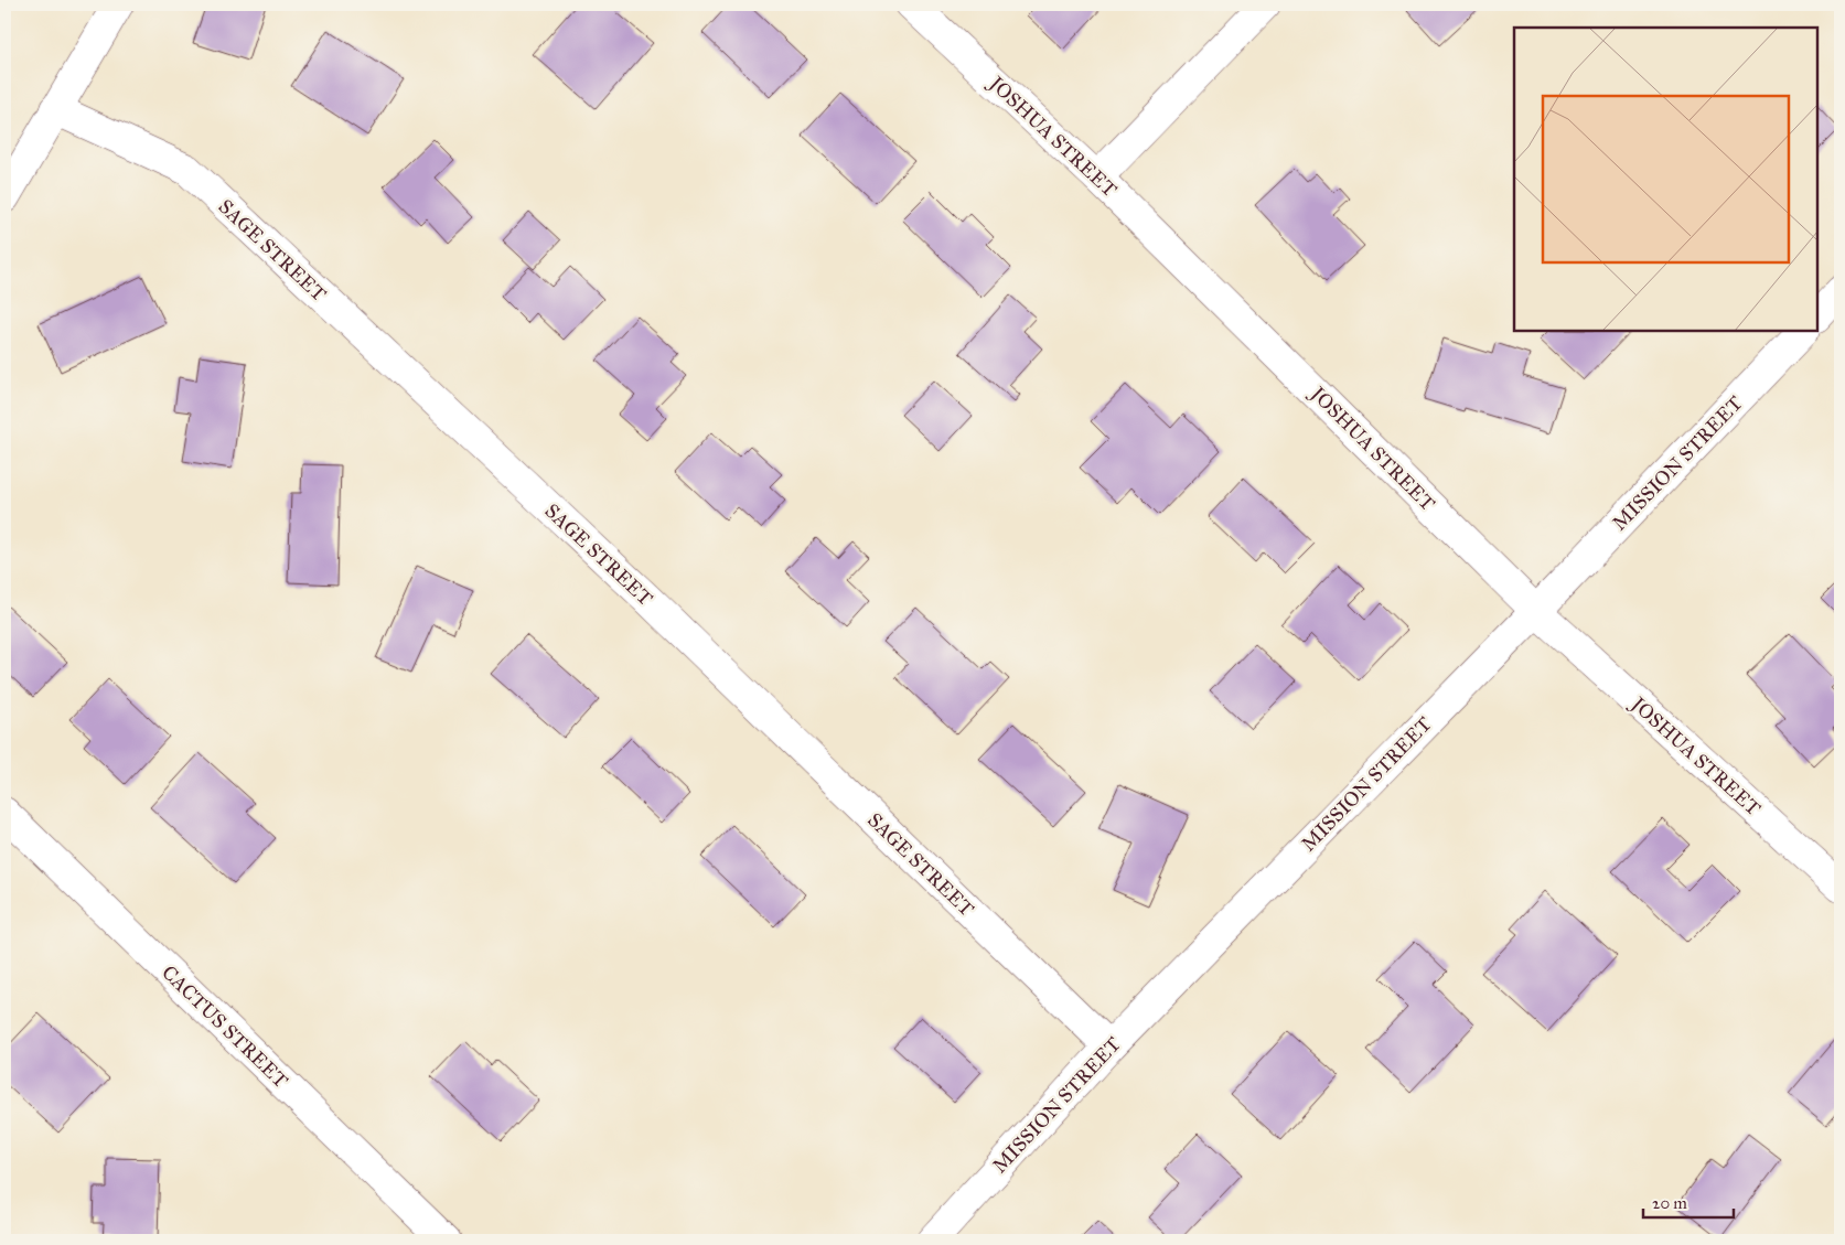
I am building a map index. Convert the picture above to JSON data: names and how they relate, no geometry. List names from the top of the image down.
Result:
{
  "streets": {
    "street": [
      "JOSHUA STREET",
      "SAGE STREET",
      "MISSION STREET",
      "CACTUS STREET"
    ]
  },
  "crossings": [
    ["JOSHUA STREET", "MISSION STREET"],
    ["SAGE STREET", "MISSION STREET"]
  ],
  "scale_bar": "20 m"
}
